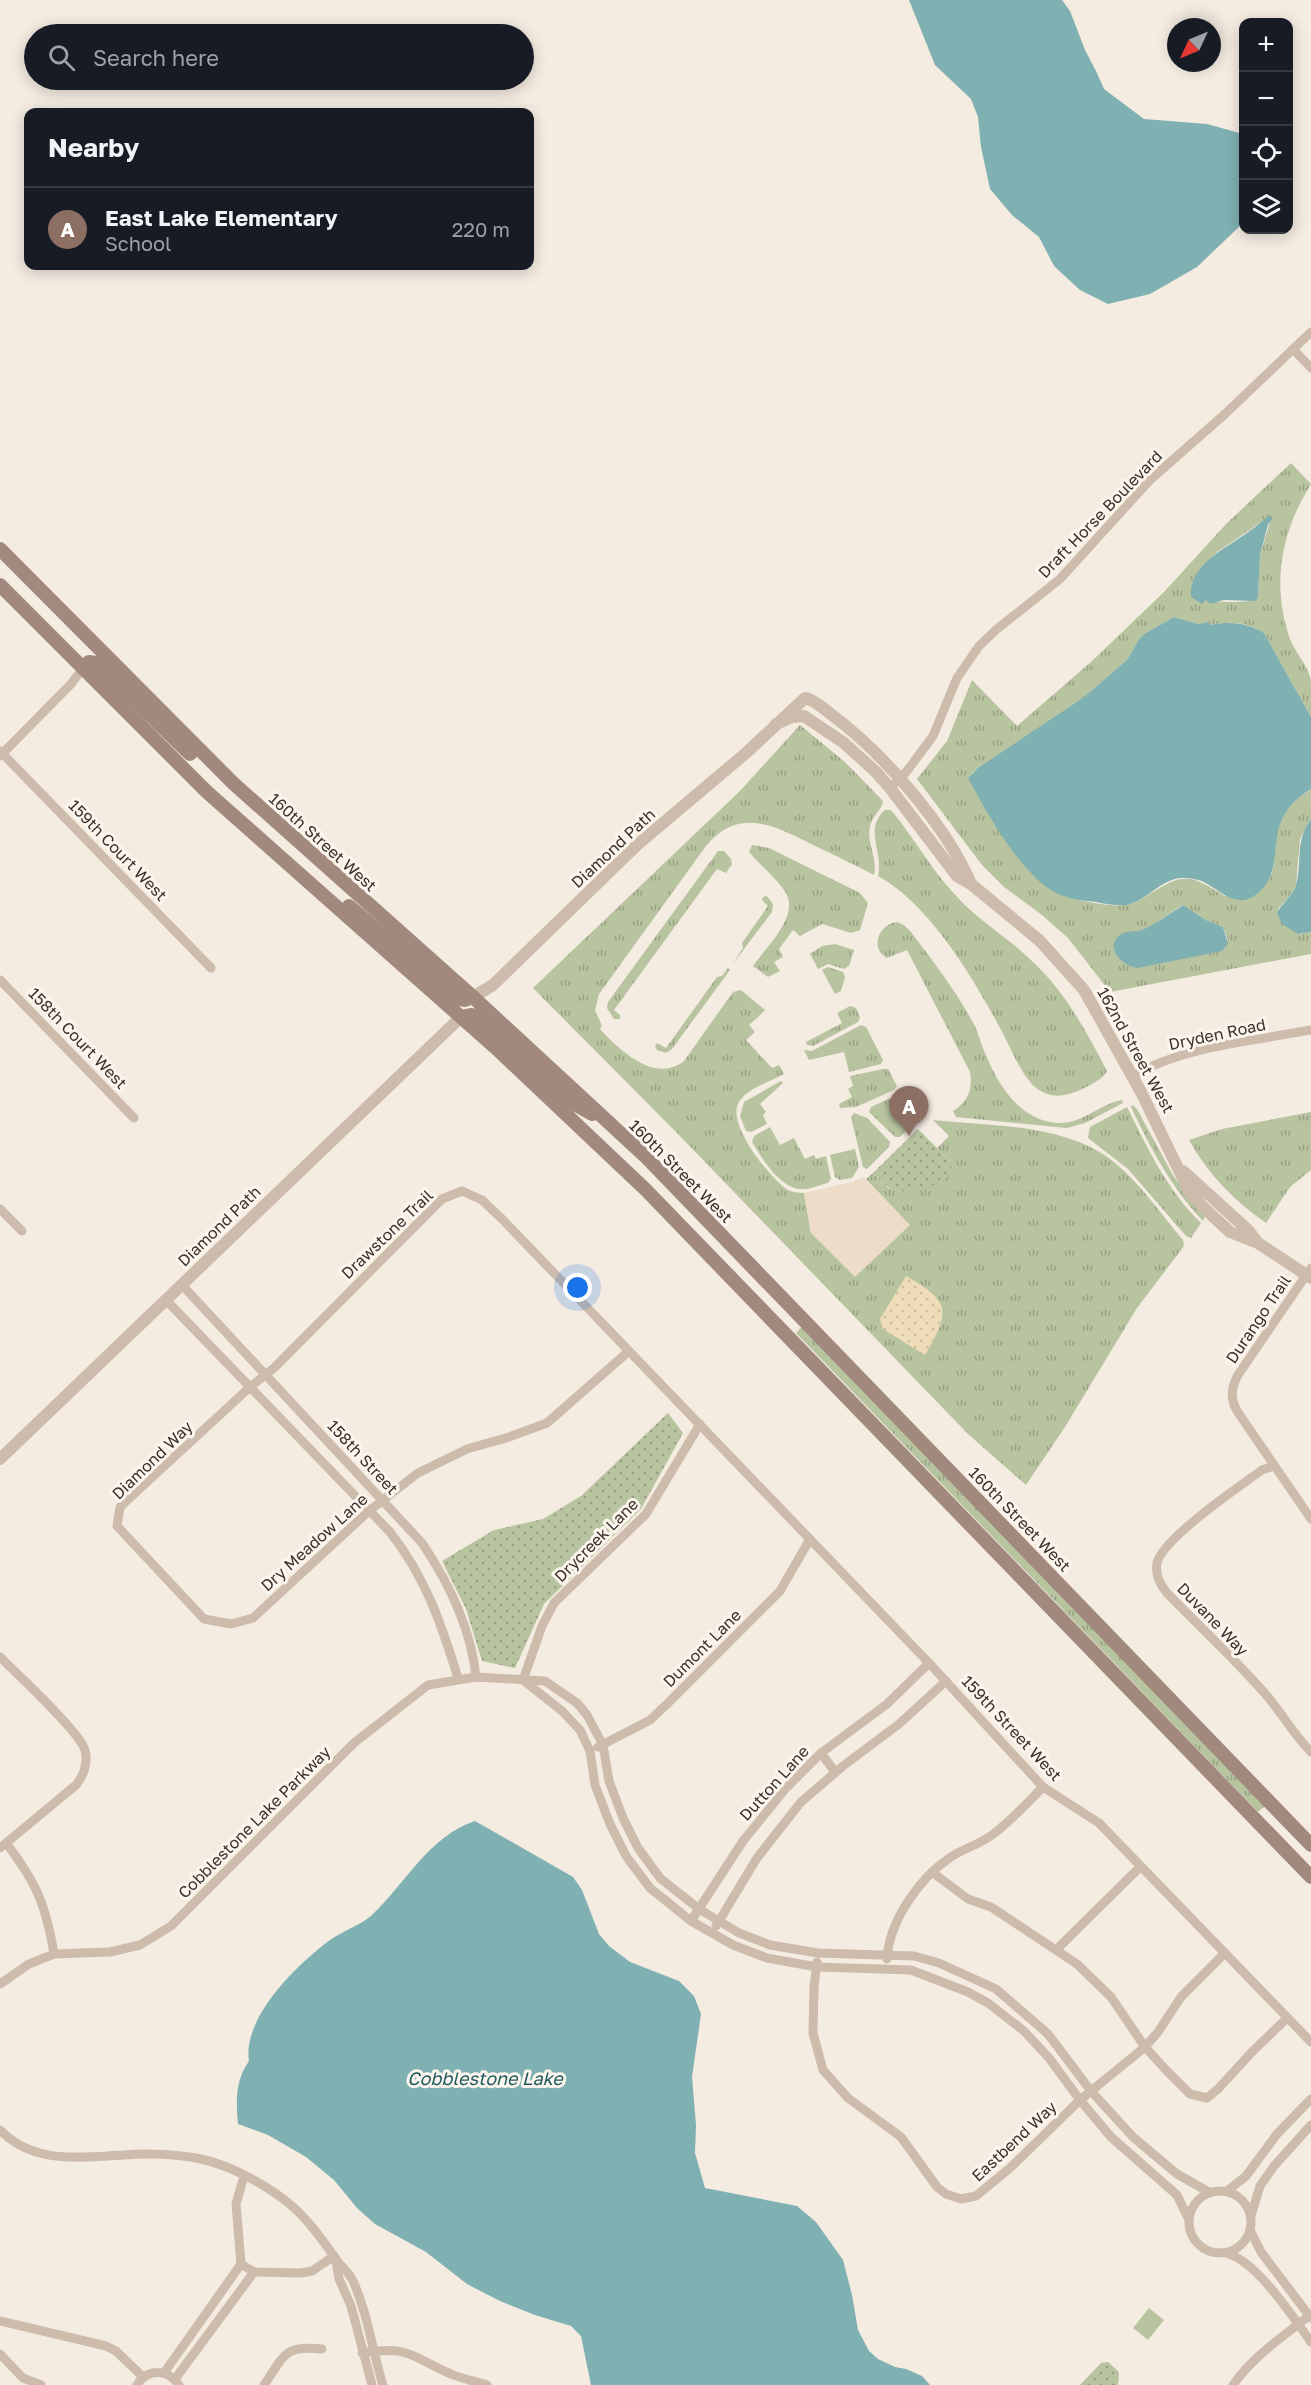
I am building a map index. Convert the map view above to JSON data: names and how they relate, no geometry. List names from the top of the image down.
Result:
{
  "streets": {
    "main road": ["160th Street West"],
    "street": [
      "Draft Horse Boulevard",
      "Diamond Path",
      "159th Court West",
      "Dryden Road",
      "158th Court West",
      "162nd Street West",
      "Drawstone Trail",
      "Durango Trail",
      "158th Street",
      "Diamond Way",
      "Drycreek Lane",
      "Dry Meadow Lane",
      "Duvane Way",
      "Dumont Lane",
      "159th Street West",
      "Dutton Lane",
      "Cobblestone Lake Parkway",
      "Eastbend Way"
    ]
  },
  "crossings": [
    ["Draft Horse Boulevard", "162nd Street West"],
    ["160th Street West", "Diamond Path"],
    ["Diamond Path", "162nd Street West"],
    ["Diamond Path", "158th Street"],
    ["Dryden Road", "162nd Street West"],
    ["162nd Street West", "Durango Trail"],
    ["Drawstone Trail", "158th Street"],
    ["Drawstone Trail", "Diamond Way"],
    ["Drawstone Trail", "Drycreek Lane"],
    ["Drawstone Trail", "Dry Meadow Lane"],
    ["Drawstone Trail", "159th Street West"],
    ["Durango Trail", "Duvane Way"],
    ["158th Street", "Diamond Way"],
    ["158th Street", "Dry Meadow Lane"],
    ["158th Street", "Cobblestone Lake Parkway"],
    ["Diamond Way", "Dry Meadow Lane"],
    ["Drycreek Lane", "159th Street West"],
    ["Drycreek Lane", "Cobblestone Lake Parkway"],
    ["Dumont Lane", "159th Street West"],
    ["Dumont Lane", "Cobblestone Lake Parkway"],
    ["159th Street West", "Dutton Lane"],
    ["159th Street West", "Eastbend Way"],
    ["Dutton Lane", "Cobblestone Lake Parkway"],
    ["Cobblestone Lake Parkway", "Eastbend Way"]
  ],
  "water": ["Cobblestone Lake"],
  "north": "bottom left",
  "page": {
    "map_buttons": ["+", "−"],
    "search": "Search here",
    "heading": "Nearby",
    "list": [
      {
        "mark": "A",
        "name": "East Lake Elementary",
        "note": "School",
        "value": "220 m"
      }
    ],
    "pins": "A"
  }
}
